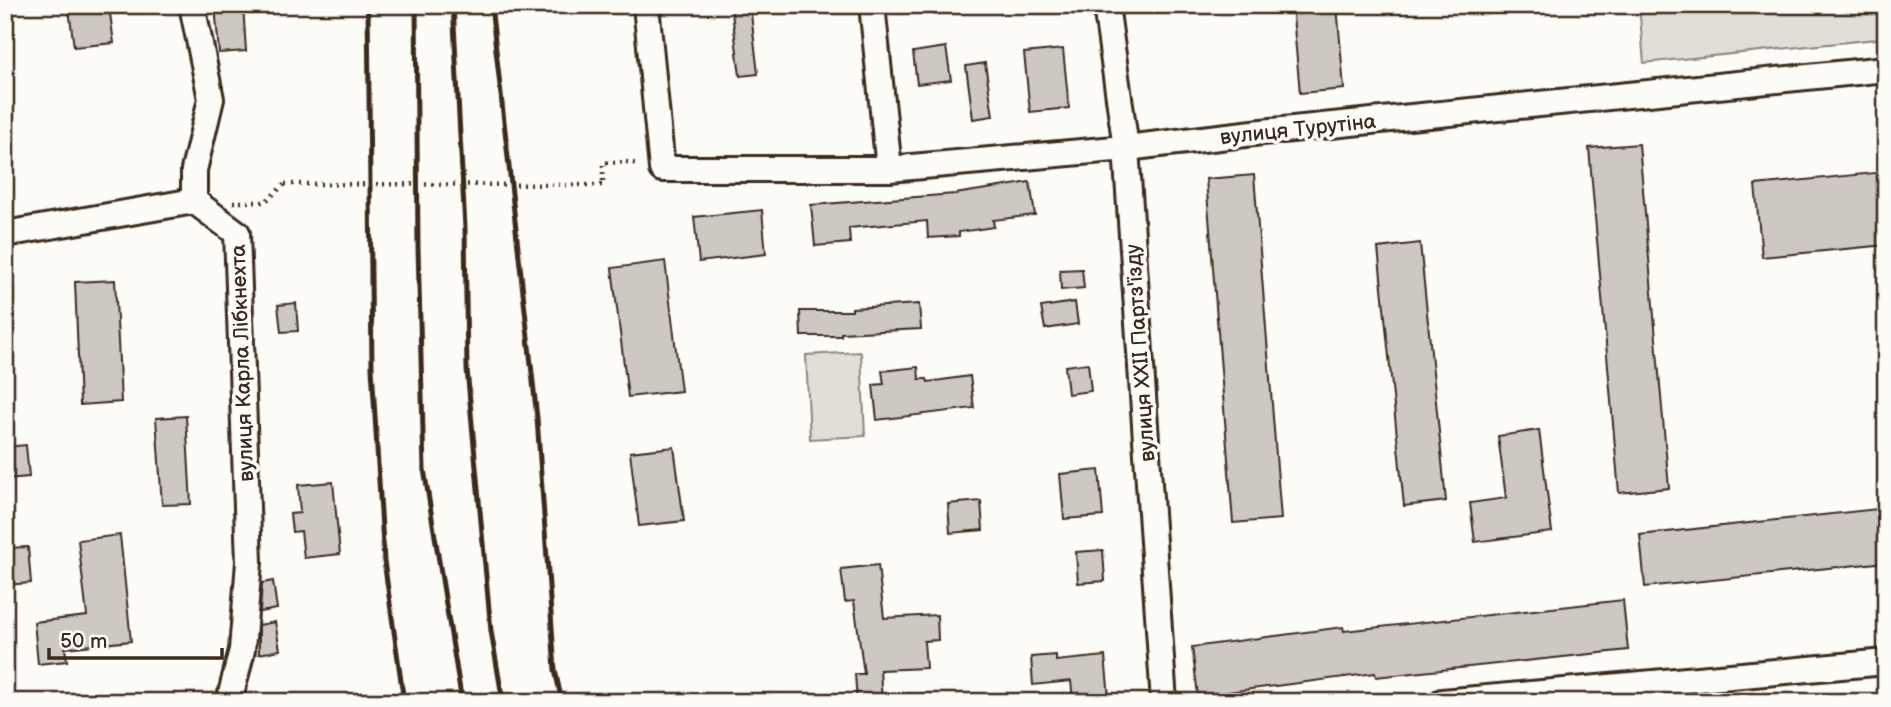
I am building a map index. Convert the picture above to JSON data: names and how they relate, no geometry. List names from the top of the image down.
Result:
{
  "streets": {
    "street": ["вулиця Турутіна", "вулиця XXII Партз'їзду", "вулиця Карла Лібкнехта"]
  },
  "crossings": [
    ["вулиця Турутіна", "вулиця XXII Партз'їзду"]
  ],
  "scale_bar": "50 m"
}
